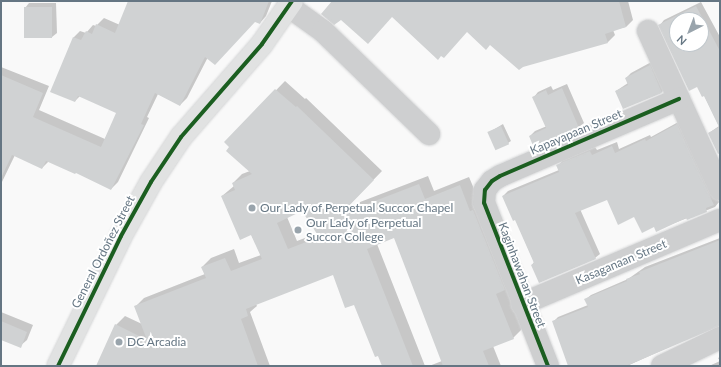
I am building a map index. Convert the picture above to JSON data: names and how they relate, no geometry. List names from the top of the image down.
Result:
{
  "streets": {
    "main road": ["General Ordoñez Street"],
    "street": ["Kapayapaan Street", "Kasaganaan Street", "Kaginhawahan Street"]
  },
  "crossings": [
    ["Kapayapaan Street", "Kaginhawahan Street"],
    ["Kasaganaan Street", "Kaginhawahan Street"]
  ],
  "places": ["Our Lady of Perpetual Succor Chapel", "Our Lady of Perpetual Succor College", "DC Arcadia"],
  "north": "bottom left"
}
